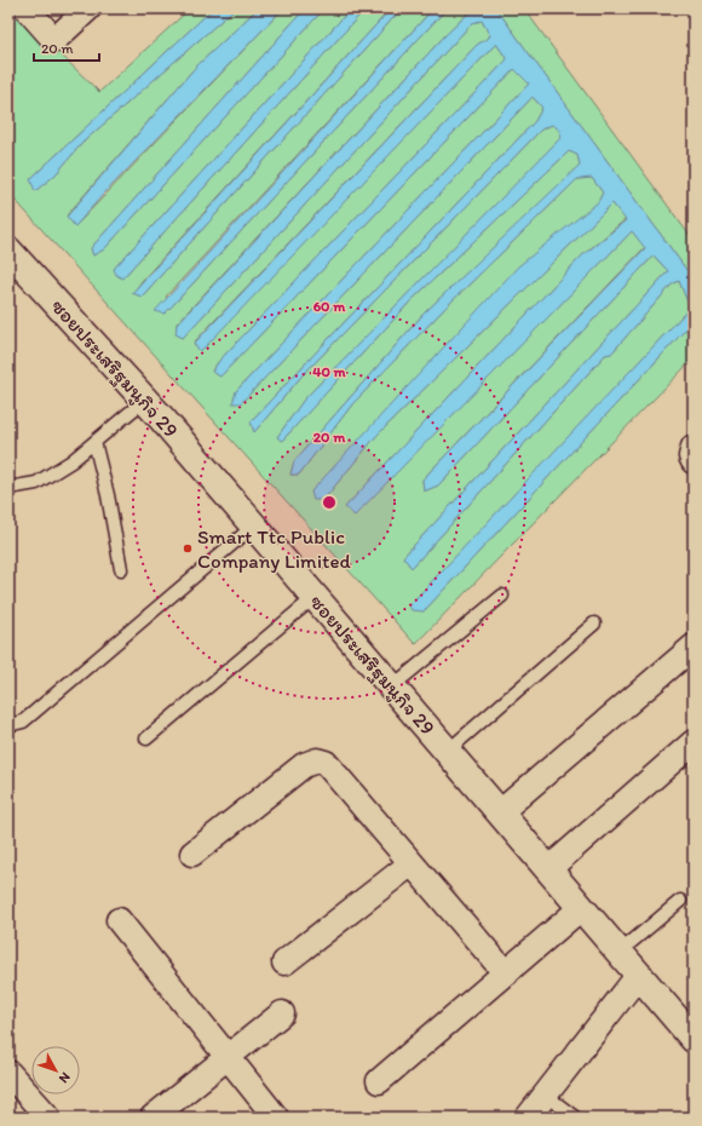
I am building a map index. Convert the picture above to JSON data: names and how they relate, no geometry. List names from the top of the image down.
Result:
{
  "streets": {
    "street": ["ซอยประเสริฐมนูกิจ 29"]
  },
  "places": ["Smart Ttc Public Company Limited"],
  "scale_bar": "20 m",
  "north": "bottom right",
  "rings": ["60 m", "40 m", "20 m"]
}
